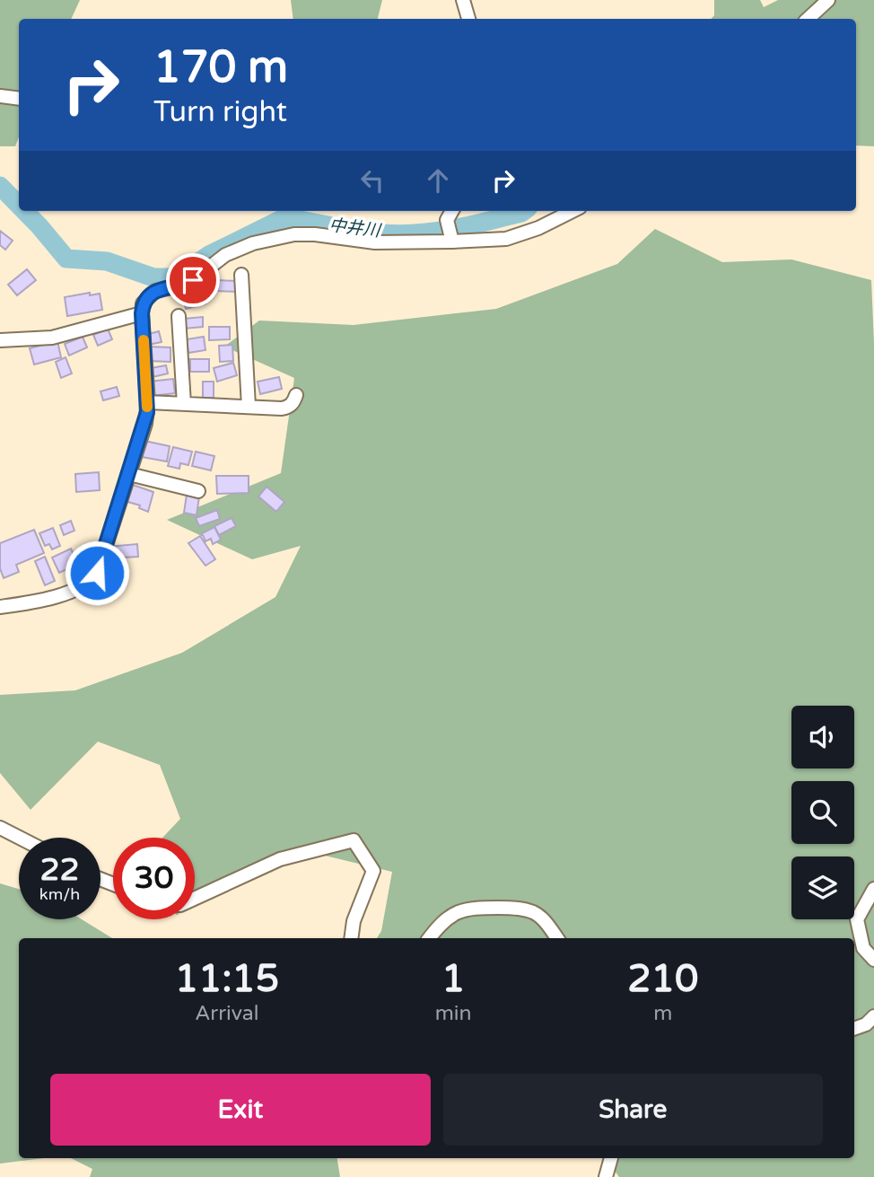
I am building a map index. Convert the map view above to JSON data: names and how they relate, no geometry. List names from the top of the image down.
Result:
{
  "water": ["中井川"],
  "page": {
    "turn": ["170 m", "Turn right"],
    "speed": "22 km/h",
    "limit": "30",
    "eta": [
      "11:15",
      "Arrival",
      "1",
      "min",
      "210",
      "m"
    ],
    "buttons": ["Exit", "Share"]
  }
}
